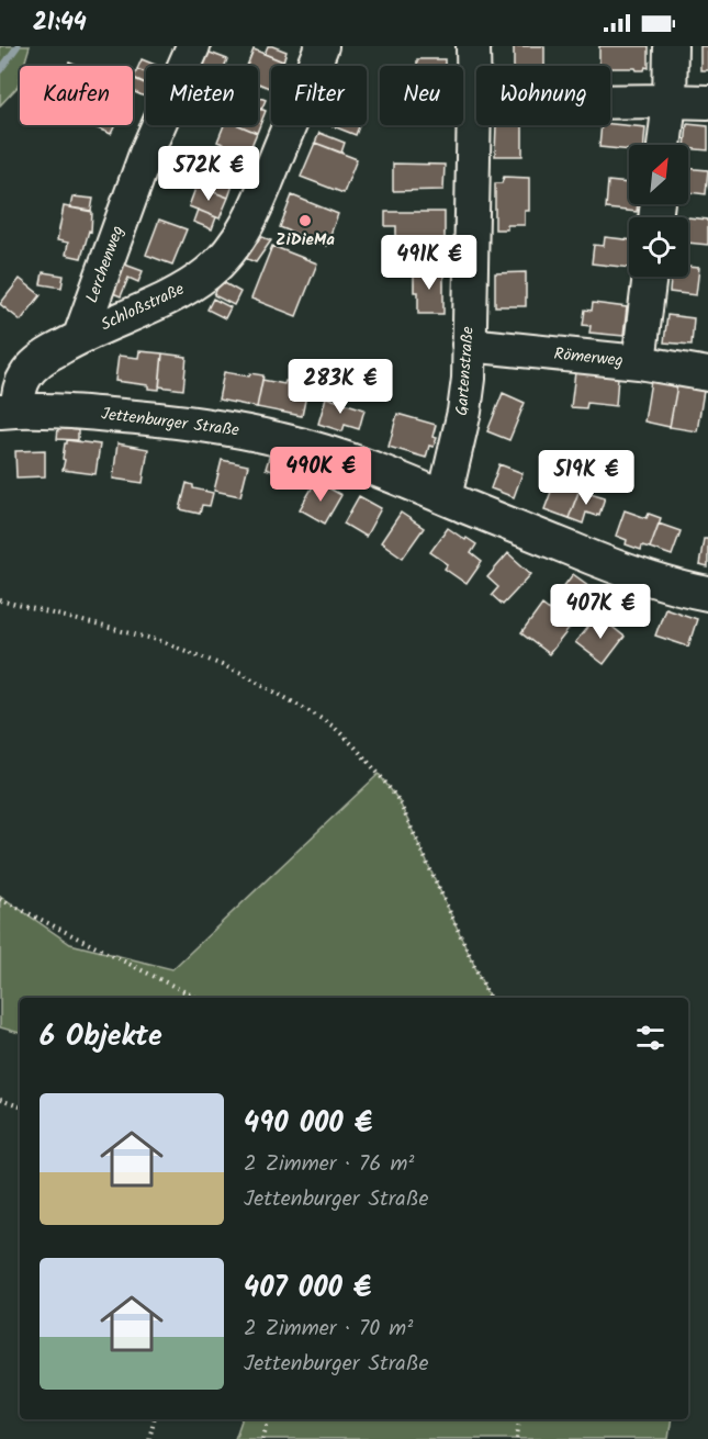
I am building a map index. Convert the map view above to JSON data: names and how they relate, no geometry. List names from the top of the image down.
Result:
{
  "streets": {
    "street": [
      "Lerchenweg",
      "Schloßstraße",
      "Römerweg",
      "Gartenstraße",
      "Jettenburger Straße"
    ]
  },
  "crossings": [
    ["Lerchenweg", "Schloßstraße"],
    ["Schloßstraße", "Jettenburger Straße"],
    ["Römerweg", "Gartenstraße"],
    ["Gartenstraße", "Jettenburger Straße"]
  ],
  "places": ["ZiDieMa"],
  "north": "top right",
  "page": {
    "status": "21:44",
    "chip": [
      "Kaufen",
      "Mieten",
      "Filter",
      "Neu",
      "Wohnung"
    ],
    "price": [
      "572K €",
      "491K €",
      "283K €",
      "490K €",
      "519K €",
      "407K €"
    ],
    "heading": "6 Objekte",
    "list": [
      {
        "name": "490 000 €",
        "note": "2 Zimmer · 76 m² · Jettenburger Straße"
      },
      {
        "name": "407 000 €",
        "note": "2 Zimmer · 70 m² · Jettenburger Straße"
      }
    ]
  }
}
